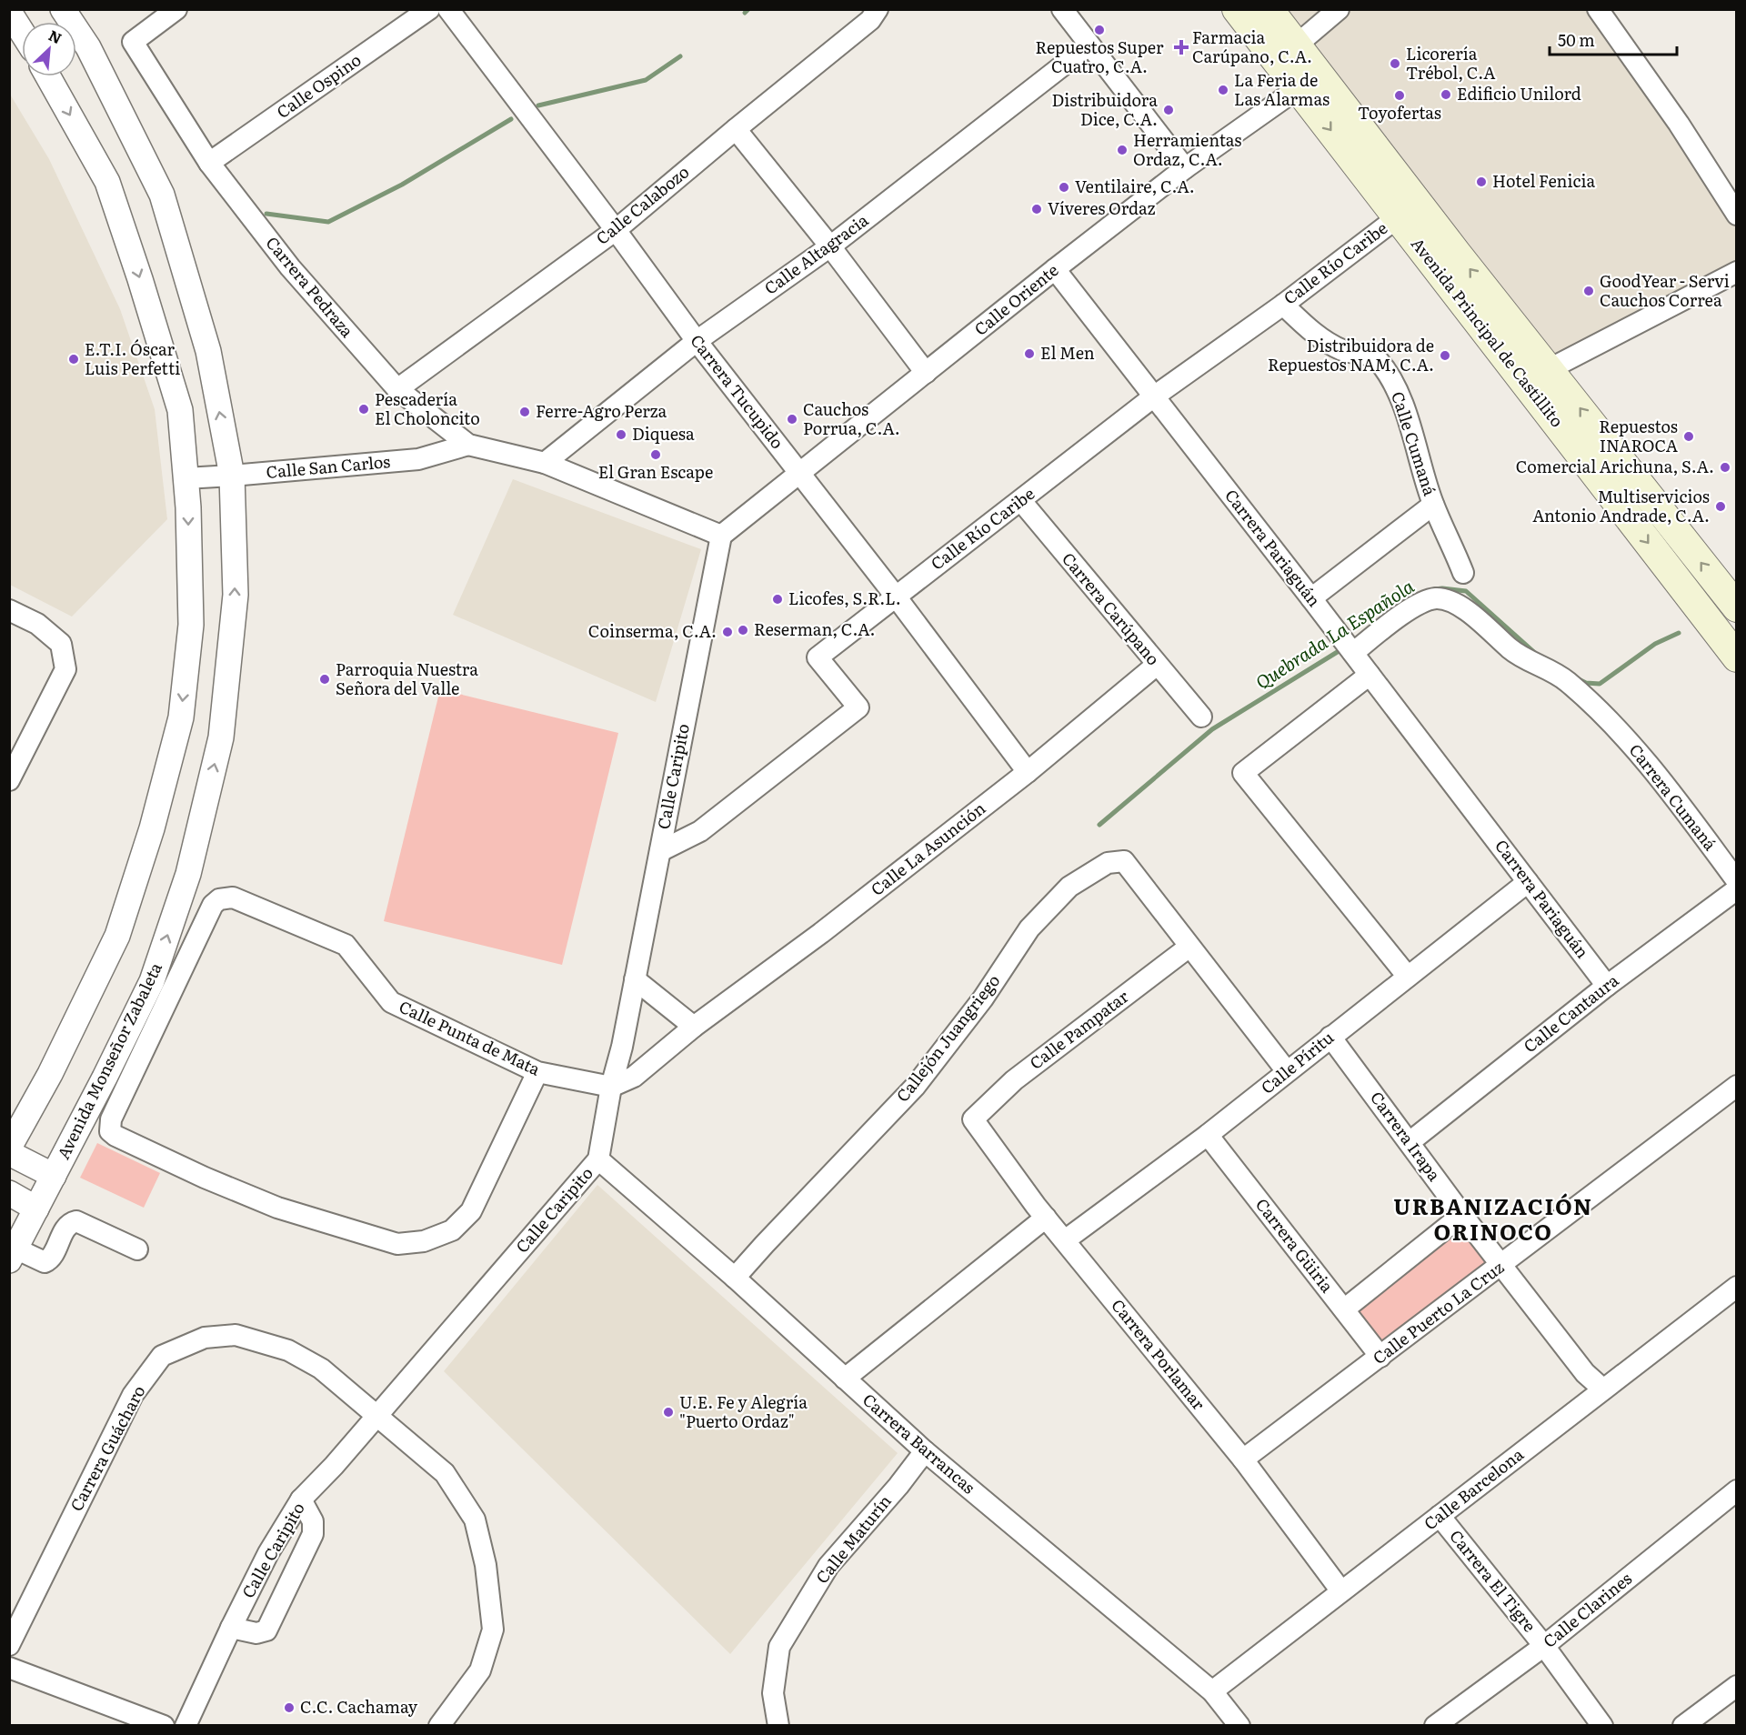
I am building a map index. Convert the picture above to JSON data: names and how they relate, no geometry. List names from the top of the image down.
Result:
{
  "streets": {
    "main road": ["Avenida Principal de Castillito"],
    "street": [
      "Calle Ospino",
      "Calle Calabozo",
      "Calle Altagracia",
      "Calle Río Caribe",
      "Carrera Pedraza",
      "Calle Oriente",
      "Carrera Tucupido",
      "Calle Cumaná",
      "Calle San Carlos",
      "Carrera Pariaguán",
      "Carrera Carúpano",
      "Calle Caripito",
      "Carrera Cumaná",
      "Calle La Asunción",
      "Calle Cantaura",
      "Calle Pampatar",
      "Calle Punta de Mata",
      "Callejón Juangriego",
      "Avenida Monseñor Zabaleta",
      "Calle Píritu",
      "Carrera Irapa",
      "Carrera Güiria",
      "Calle Puerto La Cruz",
      "Carrera Porlamar",
      "Carrera Barrancas",
      "Carrera Guácharo",
      "Calle Barcelona",
      "Calle Maturín",
      "Carrera El Tigre",
      "Calle Clarines"
    ]
  },
  "crossings": [
    ["Calle Ospino", "Carrera Pedraza"],
    ["Calle Calabozo", "Carrera Pedraza"],
    ["Calle Calabozo", "Carrera Tucupido"],
    ["Calle Altagracia", "Carrera Pedraza"],
    ["Calle Altagracia", "Carrera Tucupido"],
    ["Calle Río Caribe", "Avenida Principal de Castillito"],
    ["Calle Río Caribe", "Carrera Tucupido"],
    ["Calle Río Caribe", "Calle Cumaná"],
    ["Calle Río Caribe", "Carrera Pariaguán"],
    ["Calle Río Caribe", "Carrera Carúpano"],
    ["Calle Río Caribe", "Calle Caripito"],
    ["Carrera Pedraza", "Calle San Carlos"],
    ["Calle Oriente", "Avenida Principal de Castillito"],
    ["Calle Oriente", "Carrera Tucupido"],
    ["Calle Oriente", "Carrera Pariaguán"],
    ["Calle Oriente", "Calle Caripito"],
    ["Carrera Tucupido", "Calle La Asunción"],
    ["Calle San Carlos", "Avenida Monseñor Zabaleta"],
    ["Carrera Pariaguán", "Carrera Cumaná"],
    ["Carrera Pariaguán", "Calle Cantaura"],
    ["Carrera Pariaguán", "Calle Píritu"],
    ["Carrera Carúpano", "Calle La Asunción"],
    ["Calle Caripito", "Calle La Asunción"],
    ["Calle Caripito", "Calle Punta de Mata"],
    ["Calle Caripito", "Carrera Barrancas"],
    ["Calle Caripito", "Carrera Guácharo"],
    ["Calle La Asunción", "Calle Punta de Mata"],
    ["Calle Cantaura", "Carrera Irapa"],
    ["Calle Pampatar", "Callejón Juangriego"],
    ["Calle Pampatar", "Carrera Porlamar"],
    ["Callejón Juangriego", "Carrera Barrancas"],
    ["Calle Píritu", "Carrera Irapa"],
    ["Calle Píritu", "Carrera Güiria"],
    ["Calle Píritu", "Carrera Porlamar"],
    ["Carrera Irapa", "Calle Puerto La Cruz"],
    ["Carrera Irapa", "Calle Barcelona"],
    ["Carrera Güiria", "Calle Puerto La Cruz"],
    ["Calle Puerto La Cruz", "Carrera Porlamar"],
    ["Carrera Porlamar", "Calle Barcelona"],
    ["Carrera Barrancas", "Calle Barcelona"],
    ["Carrera Barrancas", "Calle Maturín"],
    ["Calle Barcelona", "Carrera El Tigre"],
    ["Carrera El Tigre", "Calle Clarines"]
  ],
  "districts": ["URBANIZACIÓN ORINOCO"],
  "water": ["Quebrada La Española"],
  "places": {
    "other": [
      "Repuestos Super Cuatro, C.A.",
      "Licorería Trébol, C.A",
      "La Feria de Las Alarmas",
      "Edificio Unilord",
      "Toyofertas",
      "Distribuidora Dice, C.A.",
      "Herramientas Ordaz, C.A.",
      "Hotel Fenicia",
      "Ventilaire, C.A.",
      "Víveres Ordaz",
      "GoodYear - Servi Cauchos Correa",
      "El Men",
      "Distribuidora de Repuestos NAM, C.A.",
      "E.T.I. Óscar Luis Perfetti",
      "Pescadería El Choloncito",
      "Ferre-Agro Perza",
      "Cauchos Porrua, C.A.",
      "Diquesa",
      "Repuestos INAROCA",
      "El Gran Escape",
      "Comercial Arichuna, S.A.",
      "Multiservicios Antonio Andrade, C.A.",
      "Licofes, S.R.L.",
      "Reserman, C.A.",
      "Coinserma, C.A.",
      "Parroquia Nuestra Señora del Valle",
      "U.E. Fe y Alegría \"Puerto Ordaz\"",
      "C.C. Cachamay"
    ],
    "health": ["Farmacia Carúpano, C.A."]
  },
  "scale_bar": "50 m",
  "north": "top right"
}
